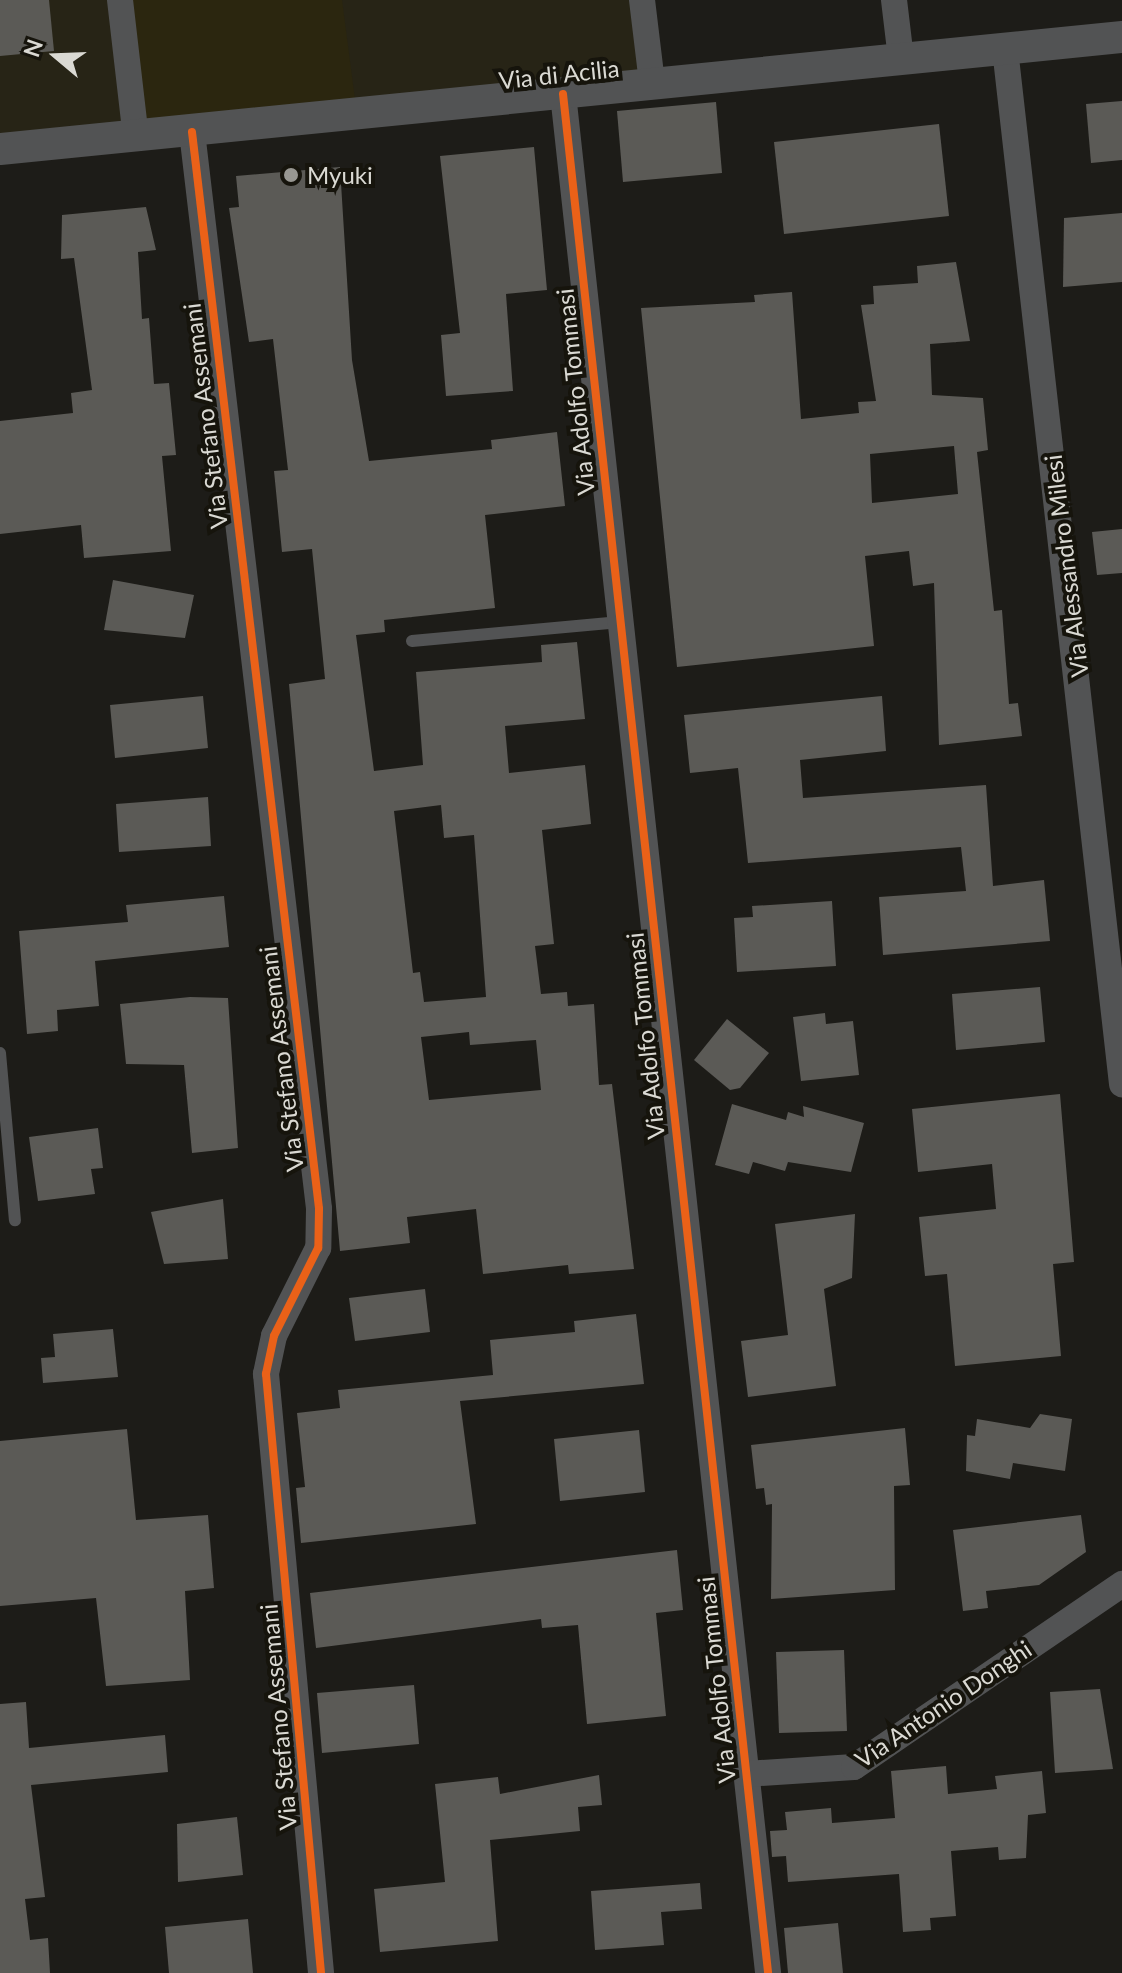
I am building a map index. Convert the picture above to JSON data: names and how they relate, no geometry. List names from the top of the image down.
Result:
{
  "streets": {
    "street": [
      "Via di Acilia",
      "Via Adolfo Tommasi",
      "Via Stefano Assemani",
      "Via Alessandro Milesi",
      "Via Antonio Donghi"
    ]
  },
  "crossings": [
    ["Via di Acilia", "Via Adolfo Tommasi"],
    ["Via di Acilia", "Via Stefano Assemani"],
    ["Via di Acilia", "Via Alessandro Milesi"],
    ["Via Adolfo Tommasi", "Via Antonio Donghi"]
  ],
  "places": ["Myuki"],
  "north": "left"
}
